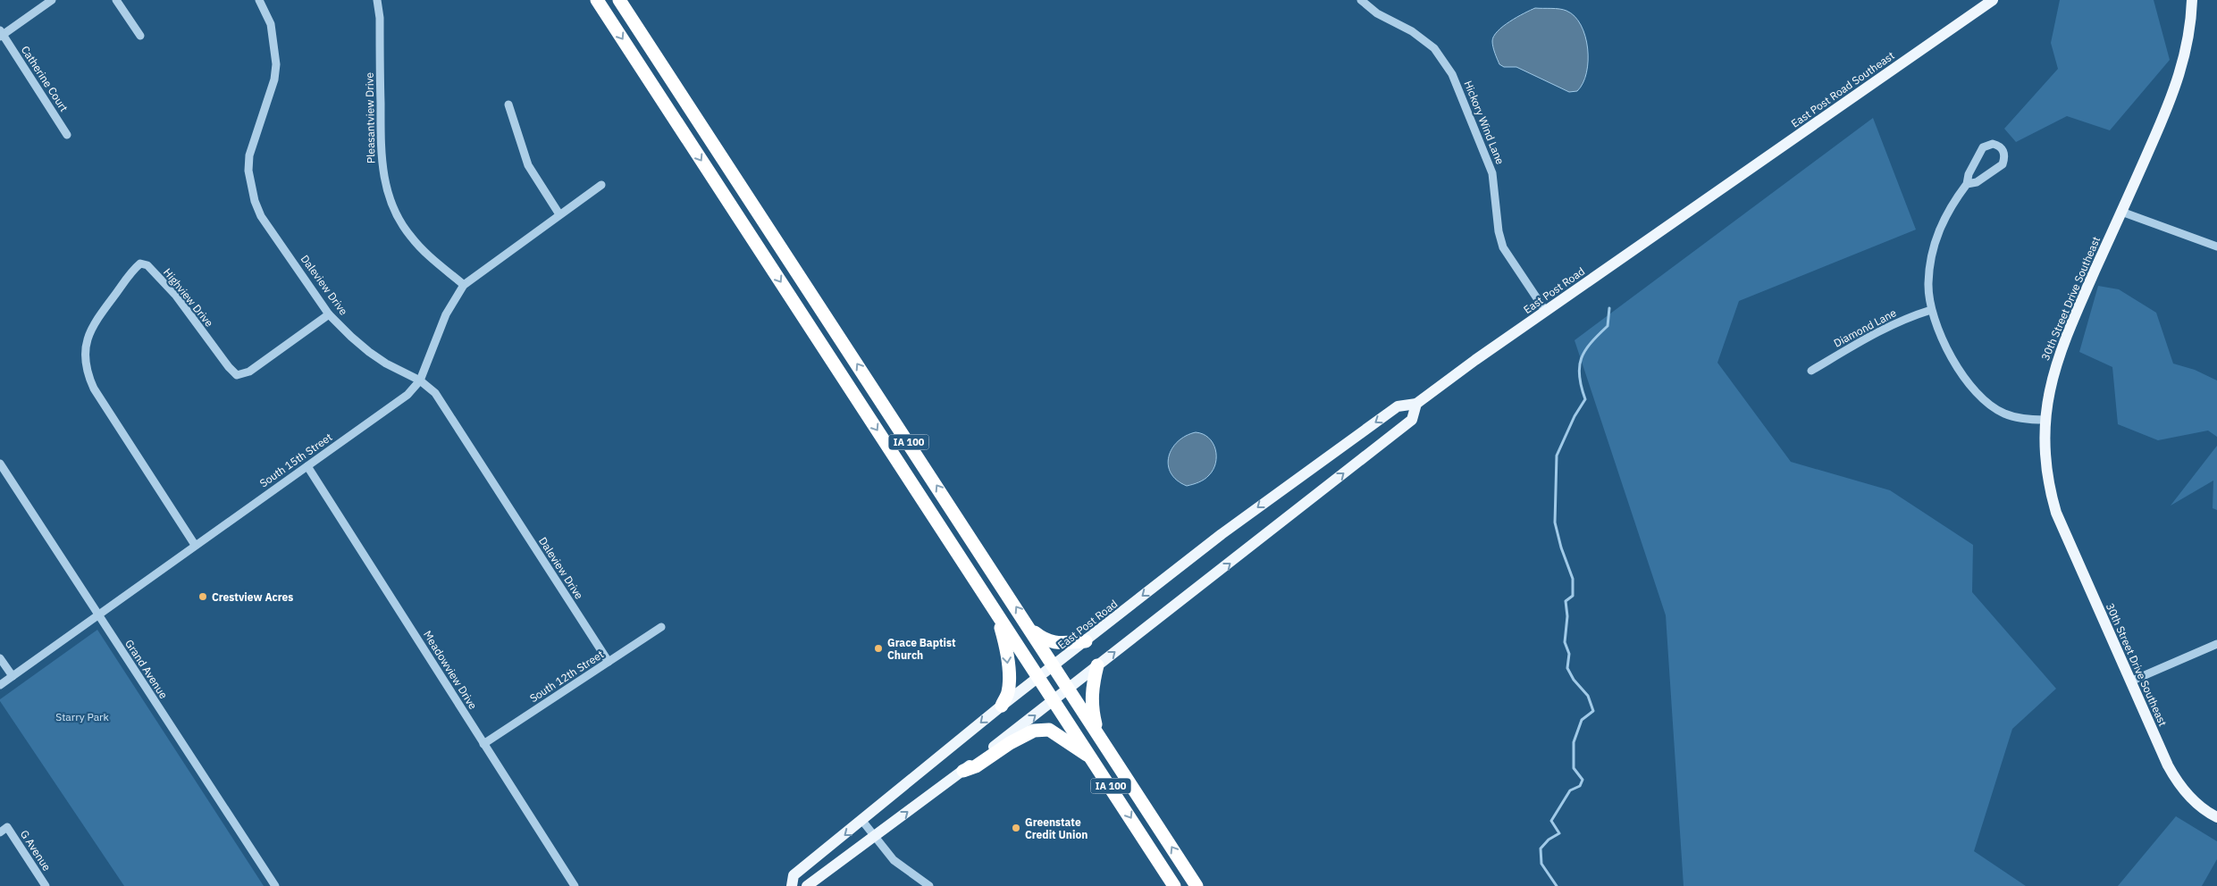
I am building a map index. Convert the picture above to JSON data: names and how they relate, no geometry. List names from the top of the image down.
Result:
{
  "streets": {
    "highway": ["IA 100"],
    "main road": ["East Post Road Southeast", "East Post Road", "30th Street Drive Southeast"],
    "street": [
      "Catherine Court",
      "Pleasantview Drive",
      "Hickory Wind Lane",
      "Daleview Drive",
      "Highview Drive",
      "Diamond Lane",
      "South 15th Street",
      "Grand Avenue",
      "Meadowview Drive",
      "South 12th Street",
      "G Avenue"
    ]
  },
  "crossings": [
    ["East Post Road Southeast", "East Post Road"],
    ["Pleasantview Drive", "South 15th Street"],
    ["Hickory Wind Lane", "East Post Road"],
    ["Daleview Drive", "Highview Drive"],
    ["Daleview Drive", "South 15th Street"],
    ["Daleview Drive", "South 12th Street"],
    ["East Post Road", "IA 100"],
    ["Highview Drive", "South 15th Street"],
    ["South 15th Street", "Grand Avenue"],
    ["South 15th Street", "Meadowview Drive"],
    ["Meadowview Drive", "South 12th Street"]
  ],
  "parks": ["Starry Park"],
  "places": ["Crestview Acres", "Grace Baptist Church", "Greenstate Credit Union"]
}
